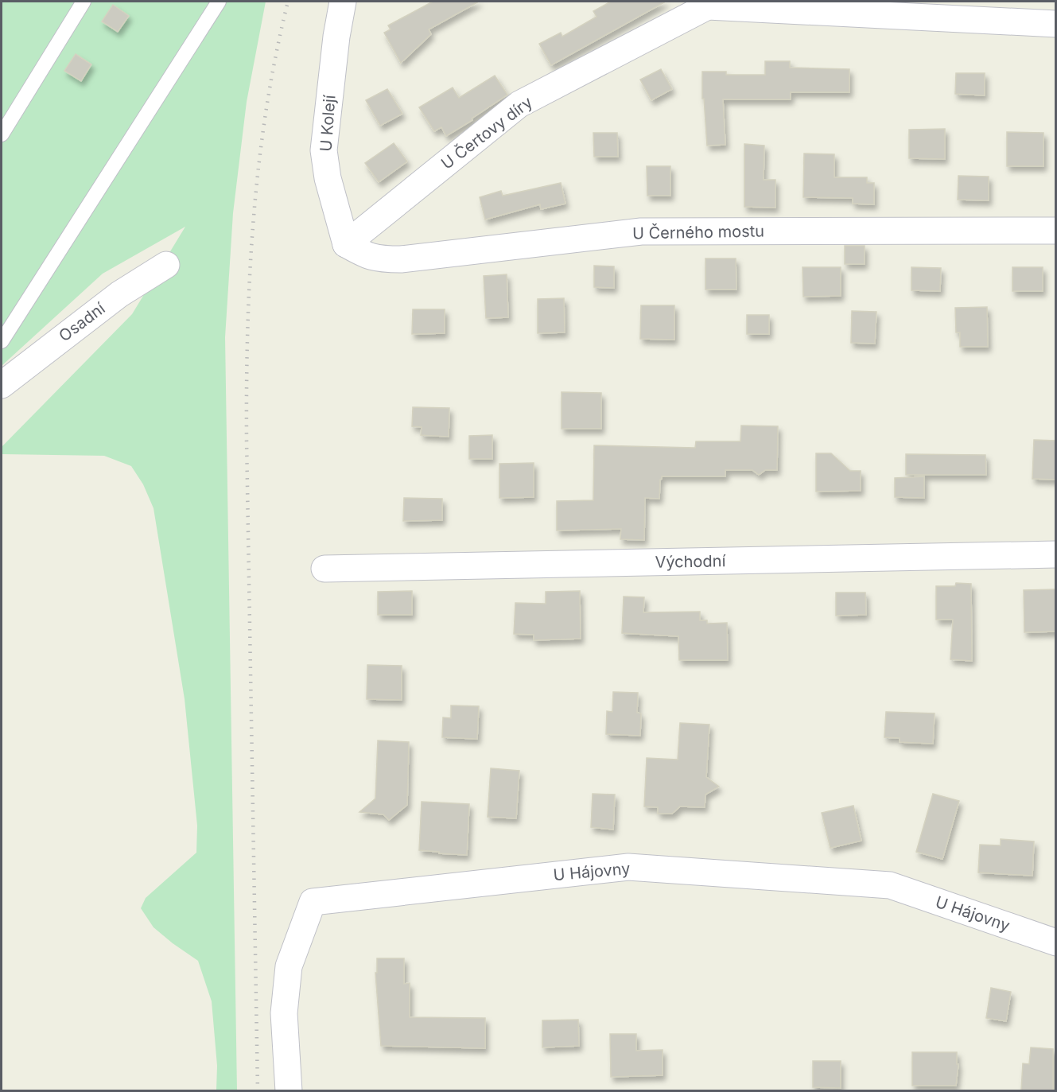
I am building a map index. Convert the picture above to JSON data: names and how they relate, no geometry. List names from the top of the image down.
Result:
{
  "streets": {
    "street": [
      "U Kolejí",
      "U Čertovy díry",
      "U Černého mostu",
      "Osadní",
      "Východní",
      "U Hájovny"
    ]
  },
  "crossings": [
    ["U Kolejí", "U Čertovy díry"],
    ["U Kolejí", "U Černého mostu"],
    ["U Čertovy díry", "U Černého mostu"]
  ]
}
